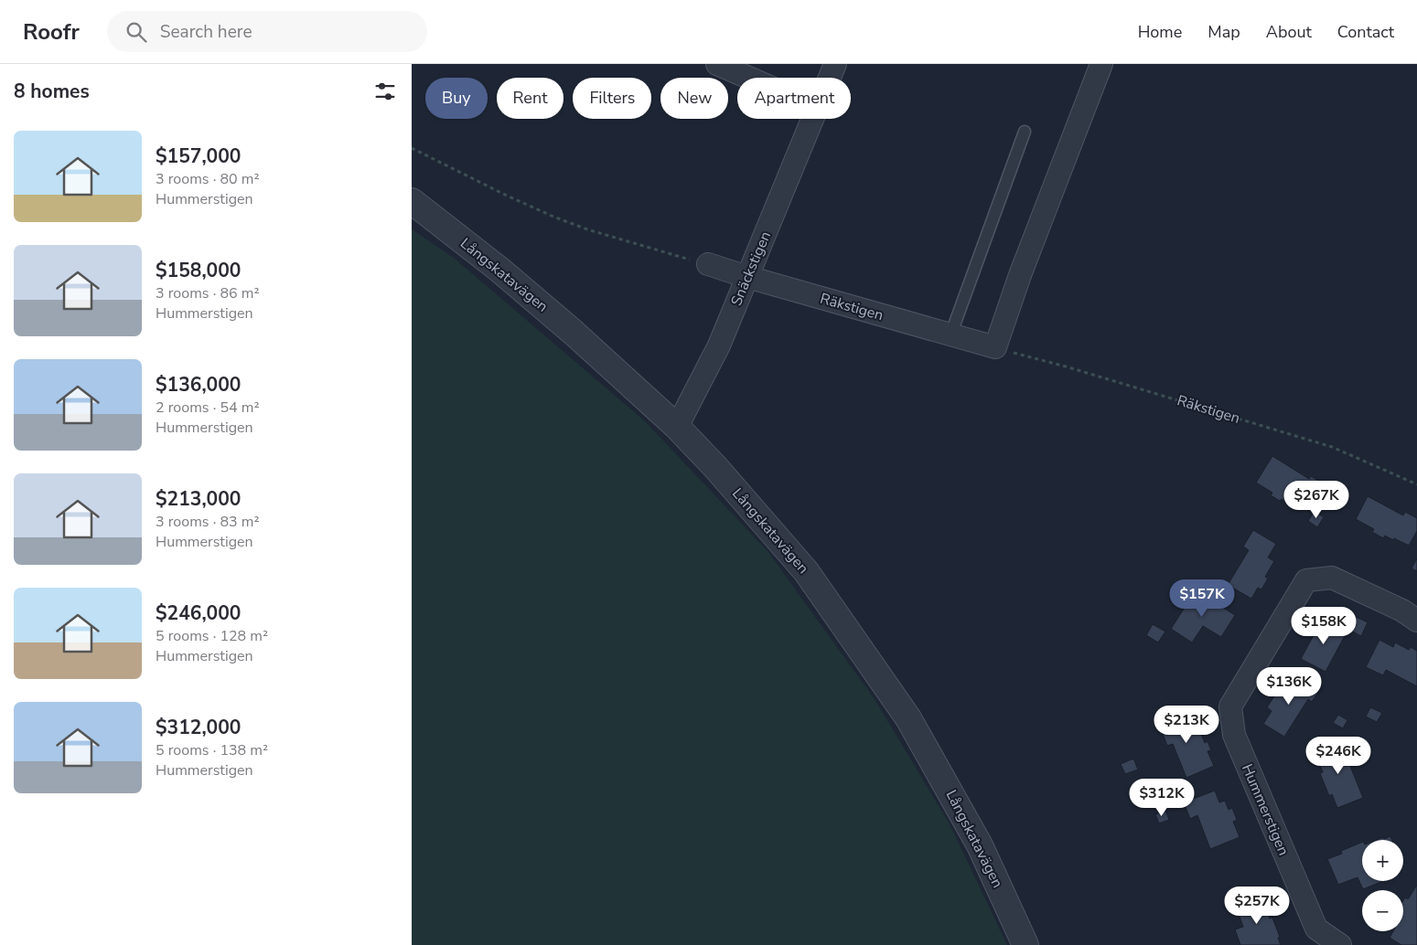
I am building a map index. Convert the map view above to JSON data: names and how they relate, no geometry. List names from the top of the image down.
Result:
{
  "streets": {
    "street": [
      "Snäckstigen",
      "Långskatavägen",
      "Räkstigen",
      "Hummerstigen"
    ]
  },
  "crossings": [
    ["Snäckstigen", "Långskatavägen"],
    ["Snäckstigen", "Räkstigen"]
  ],
  "page": {
    "header": "Roofr",
    "search": "Search here",
    "nav": [
      "Home",
      "Map",
      "About",
      "Contact"
    ],
    "heading": "8 homes",
    "chip": [
      "Buy",
      "Rent",
      "Filters",
      "New",
      "Apartment"
    ],
    "list": [
      {
        "name": "$157,000",
        "note": "3 rooms · 80 m² · Hummerstigen"
      },
      {
        "name": "$158,000",
        "note": "3 rooms · 86 m² · Hummerstigen"
      },
      {
        "name": "$136,000",
        "note": "2 rooms · 54 m² · Hummerstigen"
      },
      {
        "name": "$213,000",
        "note": "3 rooms · 83 m² · Hummerstigen"
      },
      {
        "name": "$246,000",
        "note": "5 rooms · 128 m² · Hummerstigen"
      },
      {
        "name": "$312,000",
        "note": "5 rooms · 138 m² · Hummerstigen"
      }
    ],
    "price": [
      "$267K",
      "$157K",
      "$158K",
      "$136K",
      "$213K",
      "$246K",
      "$312K",
      "$257K"
    ],
    "map_buttons": ["+", "−"]
  }
}
